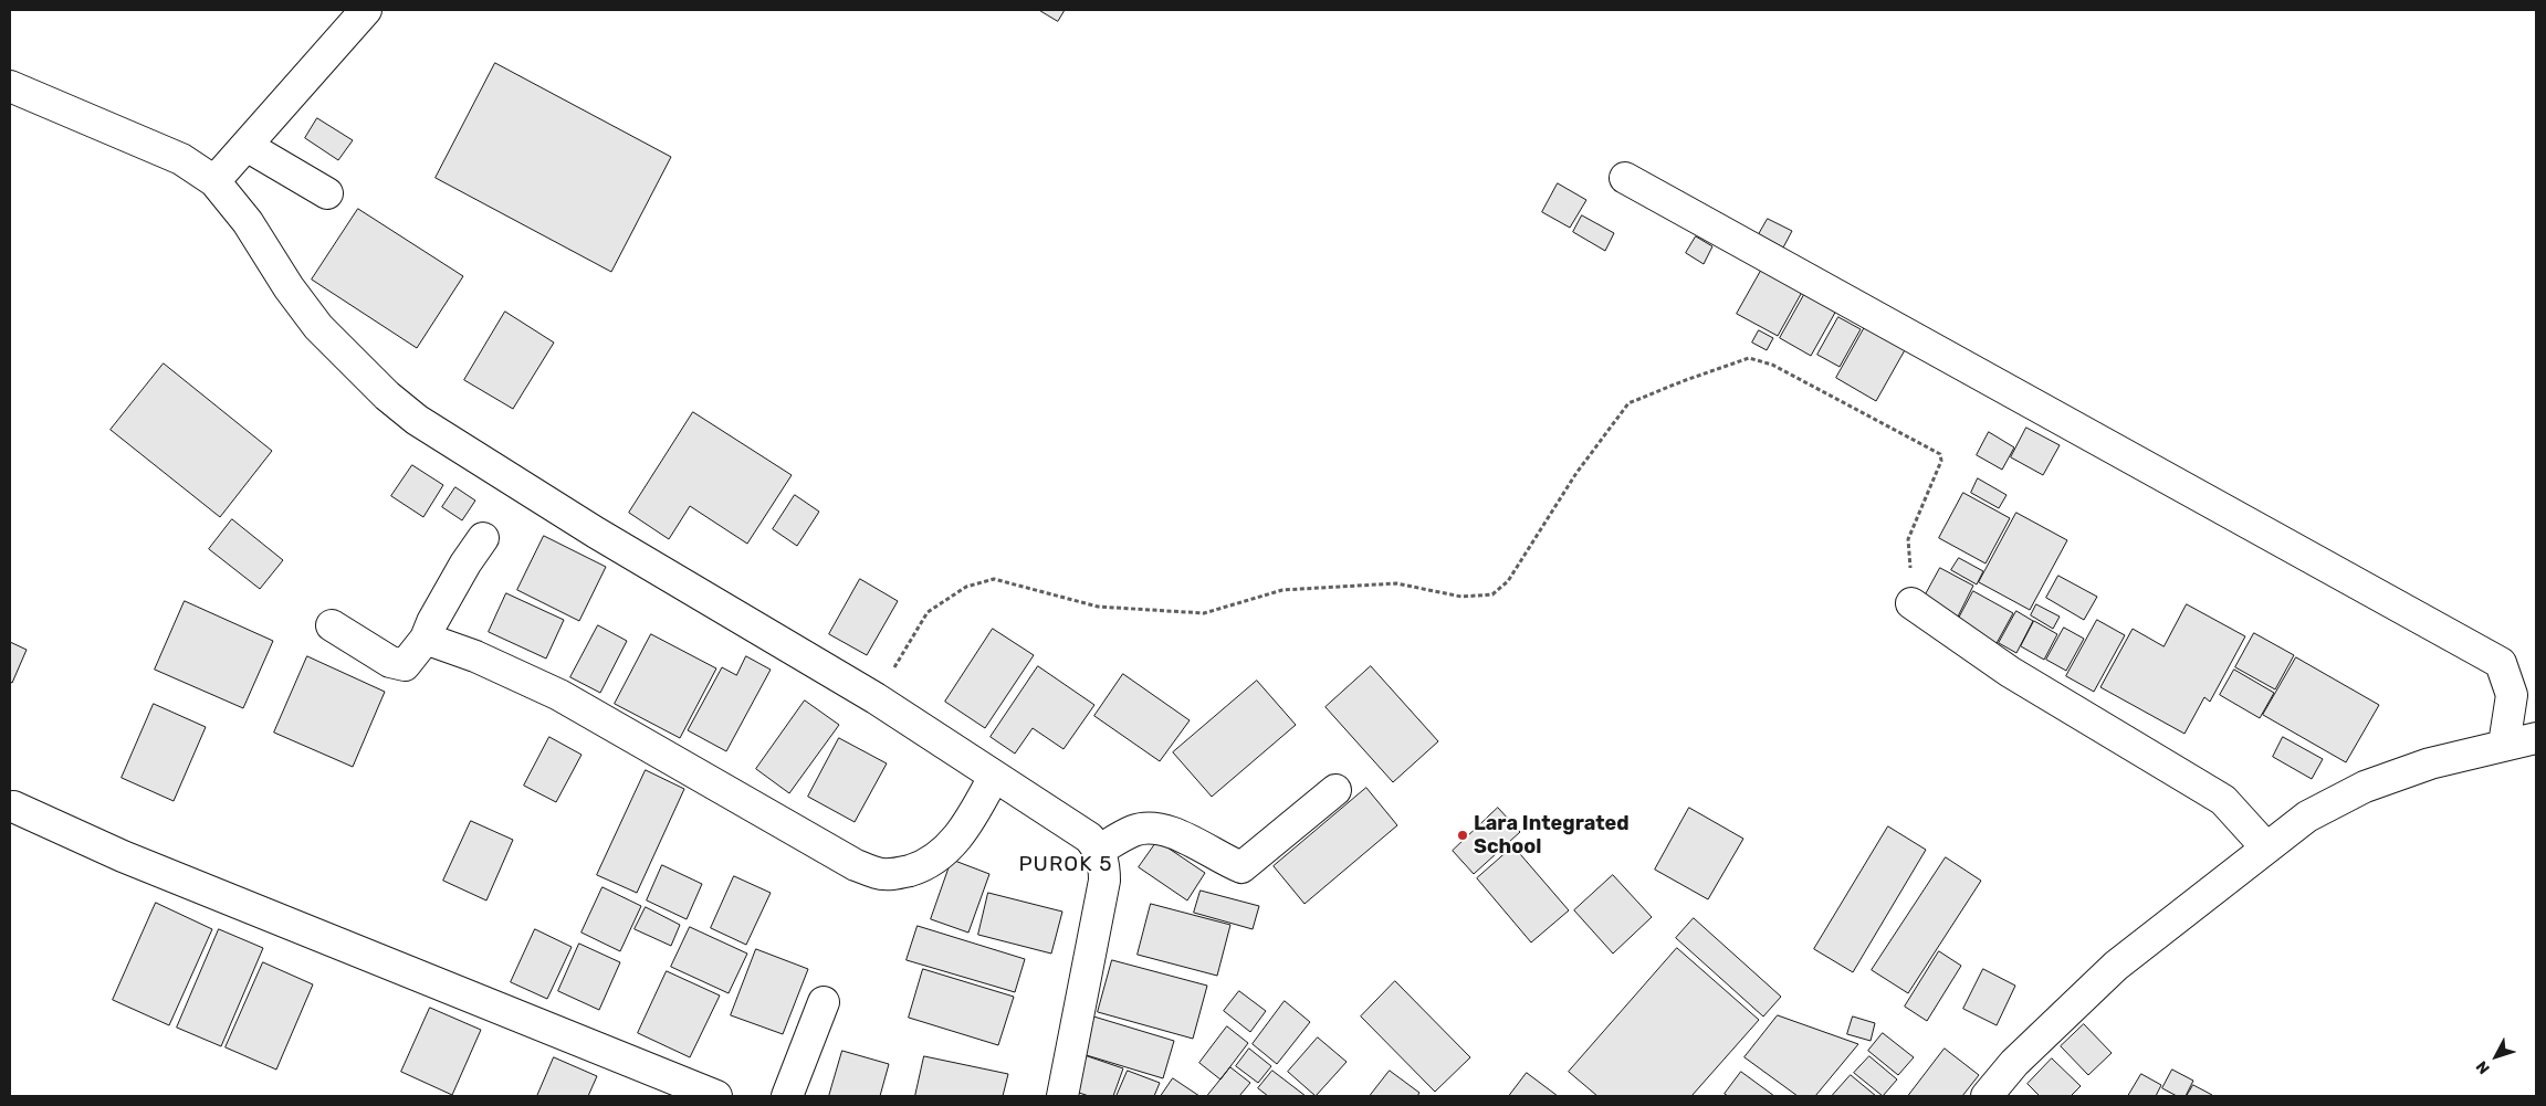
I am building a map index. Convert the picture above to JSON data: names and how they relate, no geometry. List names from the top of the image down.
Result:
{
  "districts": ["PUROK 5"],
  "places": ["Lara Integrated School"],
  "north": "bottom left"
}
